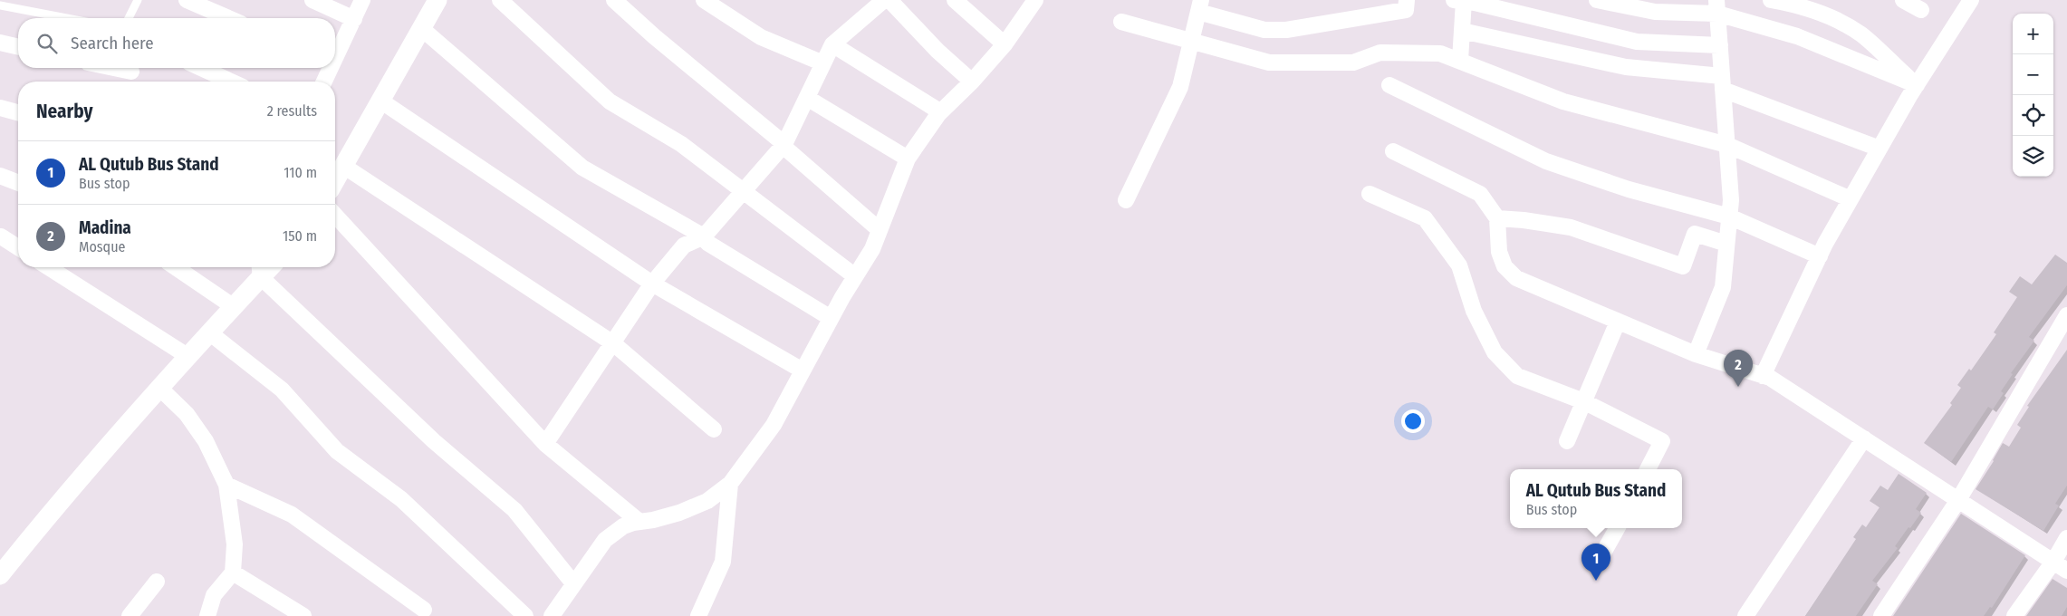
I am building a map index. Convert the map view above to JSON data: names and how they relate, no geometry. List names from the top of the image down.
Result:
{
  "page": {
    "map_buttons": ["+", "−"],
    "search": "Search here",
    "heading": ["Nearby", "2 results"],
    "list": [
      {
        "mark": "1",
        "name": "AL Qutub Bus Stand",
        "note": "Bus stop",
        "value": "110 m"
      },
      {
        "mark": "2",
        "name": "Madina",
        "note": "Mosque",
        "value": "150 m"
      }
    ],
    "pins": ["2", "1"],
    "popup": ["AL Qutub Bus Stand", "Bus stop"]
  }
}
